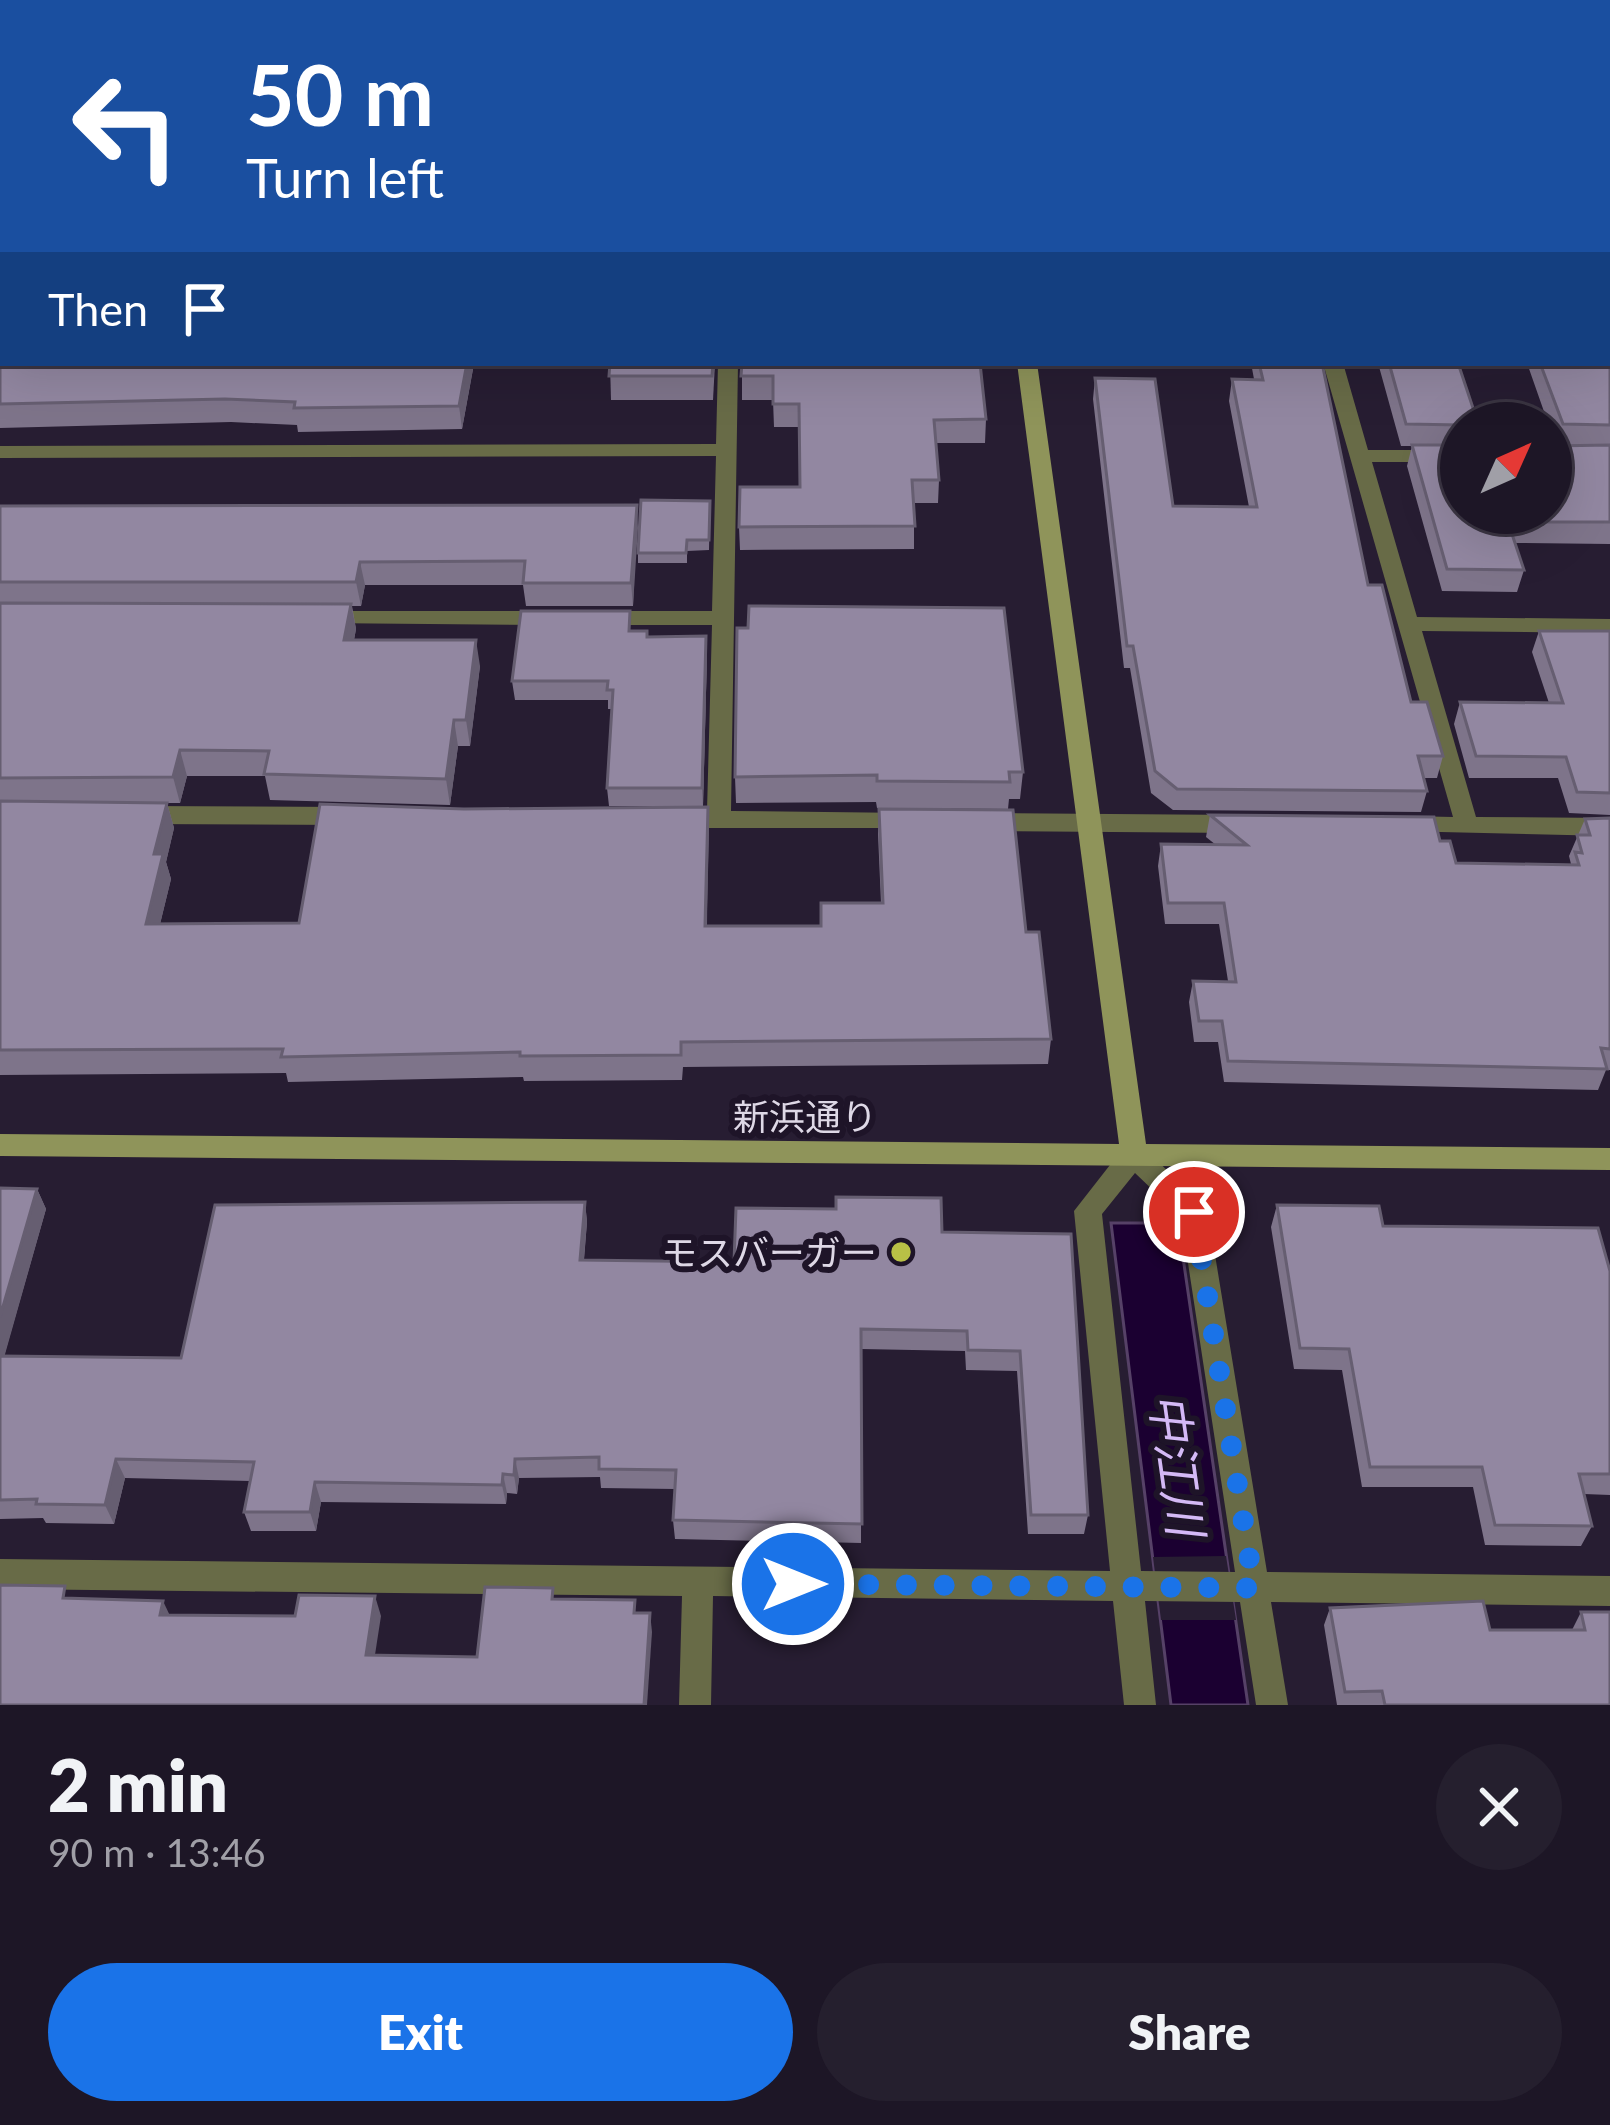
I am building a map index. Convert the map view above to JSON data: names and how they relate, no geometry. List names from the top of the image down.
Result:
{
  "streets": {
    "street": ["新浜通り"]
  },
  "water": ["中江川"],
  "places": ["モスバーガー"],
  "north": "top right",
  "page": {
    "turn": ["50 m", "Turn left"],
    "then": "Then",
    "heading": ["2 min", "90 m · 13:46"],
    "buttons": ["Exit", "Share"]
  }
}
